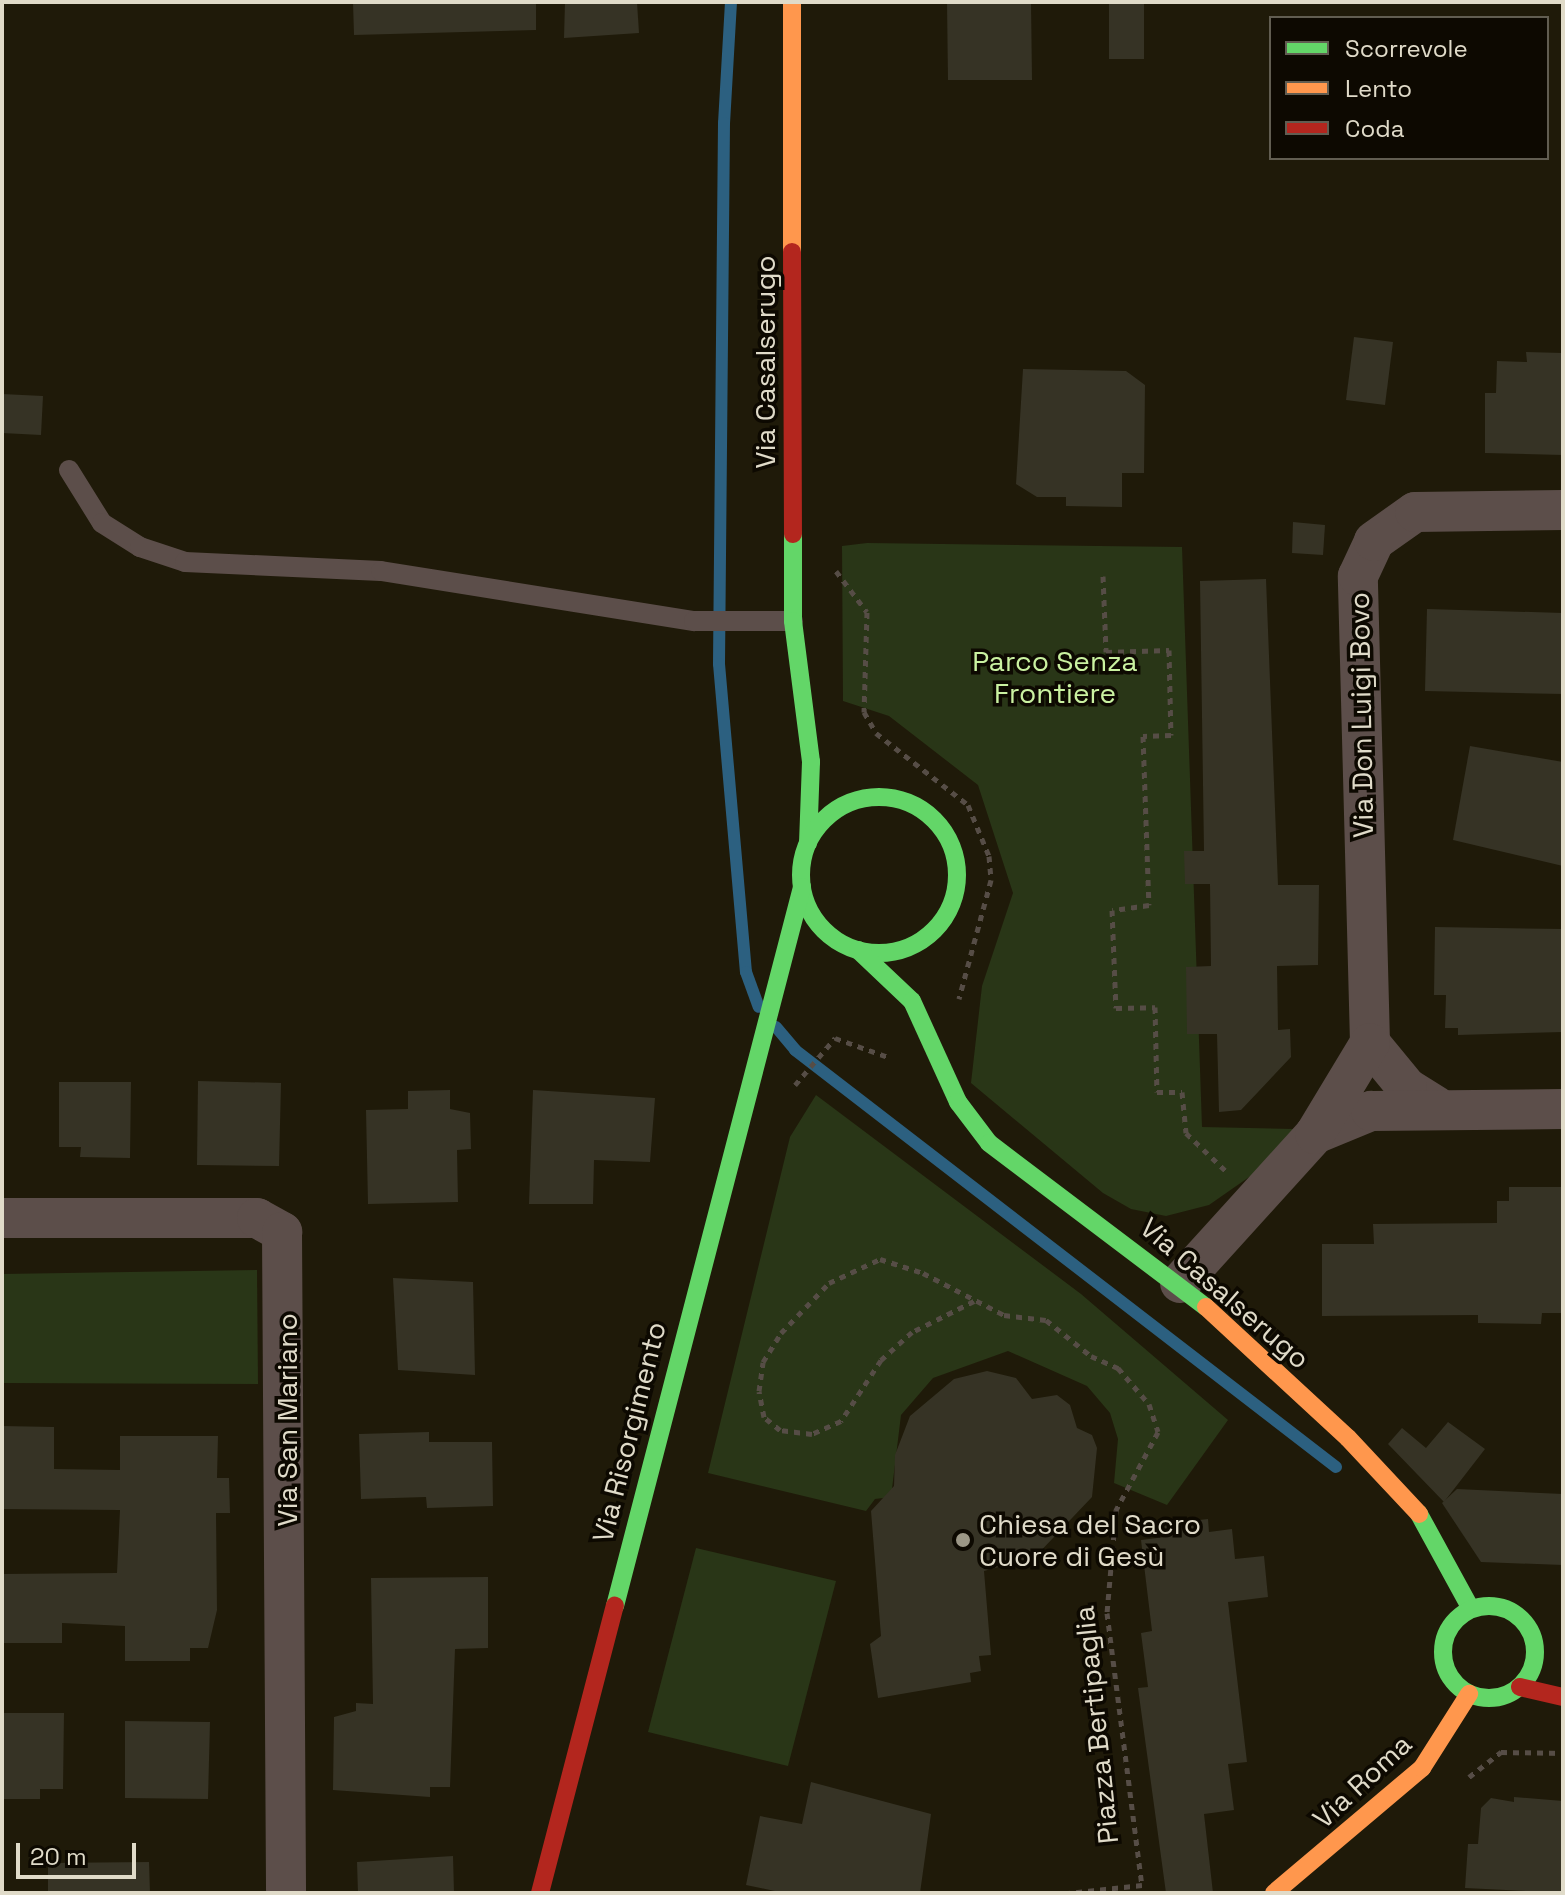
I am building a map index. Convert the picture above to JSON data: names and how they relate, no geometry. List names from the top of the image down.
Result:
{
  "streets": {
    "main road": ["Via Casalserugo", "Via Risorgimento", "Via Roma"],
    "street": ["Via Don Luigi Bovo", "Via San Mariano"],
    "path": ["Piazza Bertipaglia"]
  },
  "crossings": [
    ["Via Casalserugo", "Via Risorgimento"],
    ["Via Casalserugo", "Via Roma"]
  ],
  "parks": ["Parco Senza Frontiere"],
  "places": ["Chiesa del Sacro Cuore di Gesù"],
  "legend": ["Scorrevole", "Lento", "Coda"],
  "scale_bar": "20 m"
}
